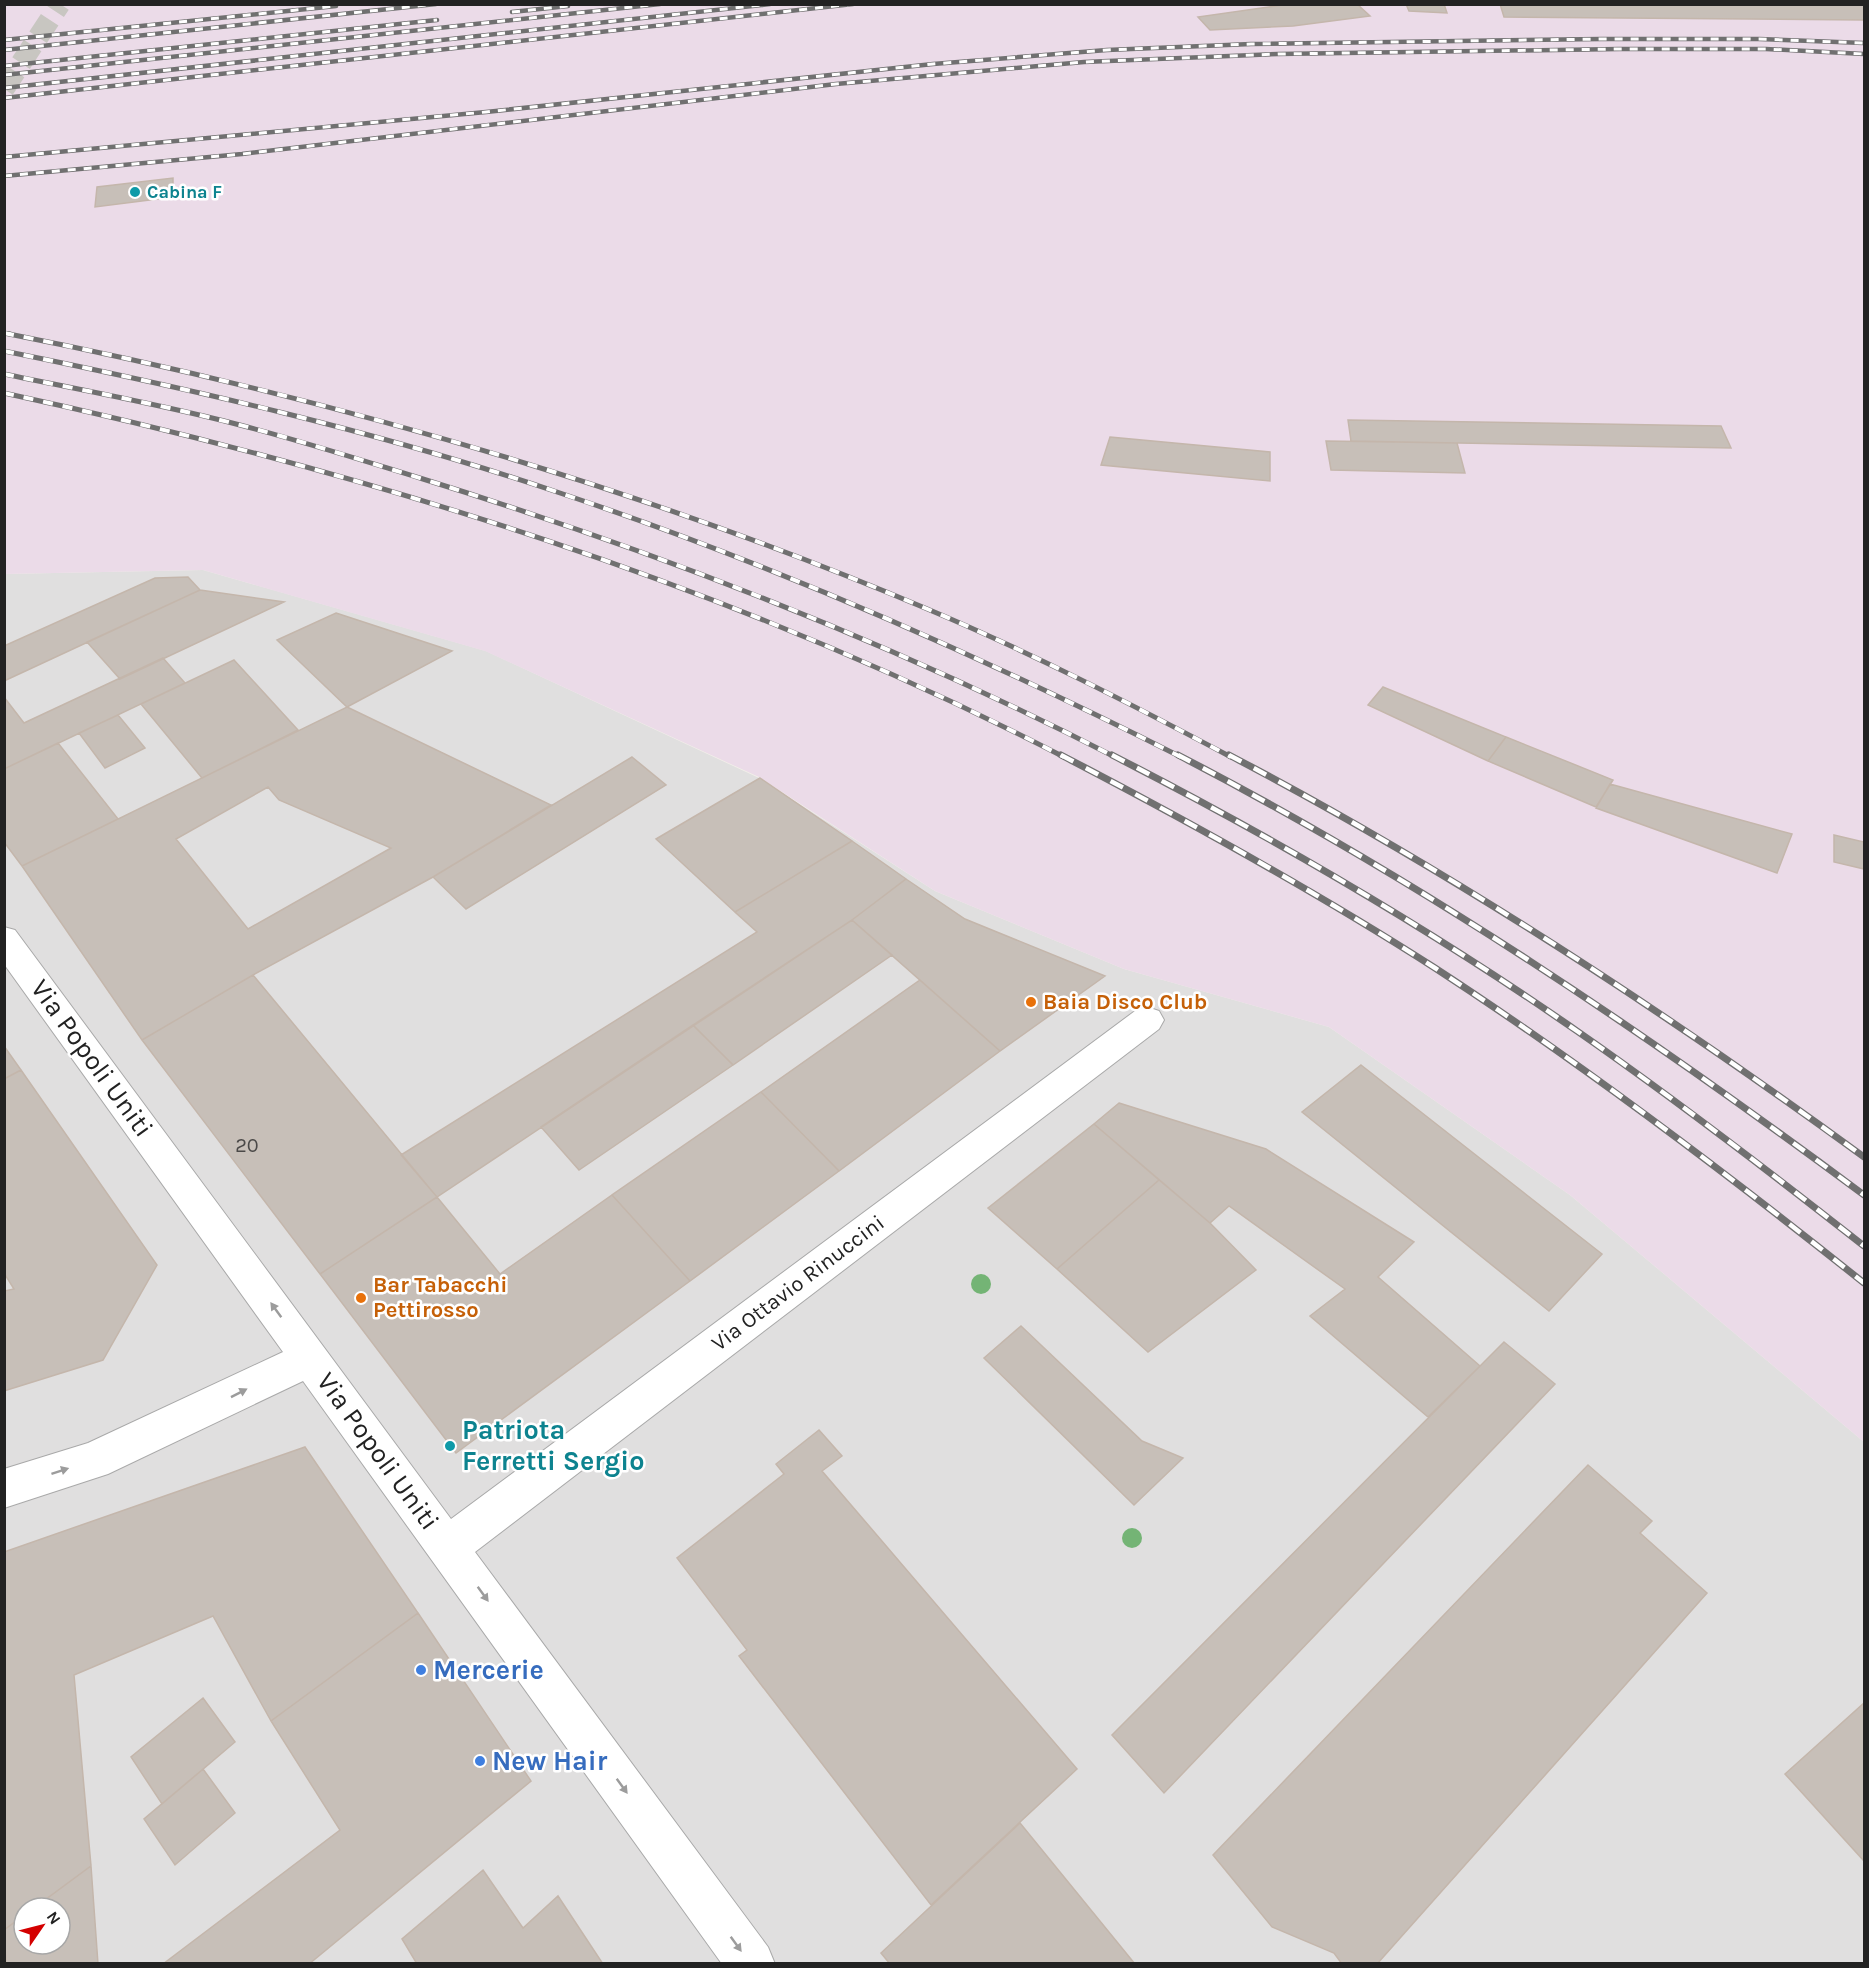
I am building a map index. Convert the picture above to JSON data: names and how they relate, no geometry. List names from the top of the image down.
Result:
{
  "streets": {
    "street": ["Via Popoli Uniti", "Via Ottavio Rinuccini"]
  },
  "crossings": [
    ["Via Popoli Uniti", "Via Ottavio Rinuccini"]
  ],
  "places": [
    "Cabina F",
    "Baia Disco Club",
    "Bar Tabacchi Pettirosso",
    "Patriota Ferretti Sergio",
    "Mercerie",
    "New Hair"
  ],
  "house_numbers": ["20"],
  "north": "top right"
}
